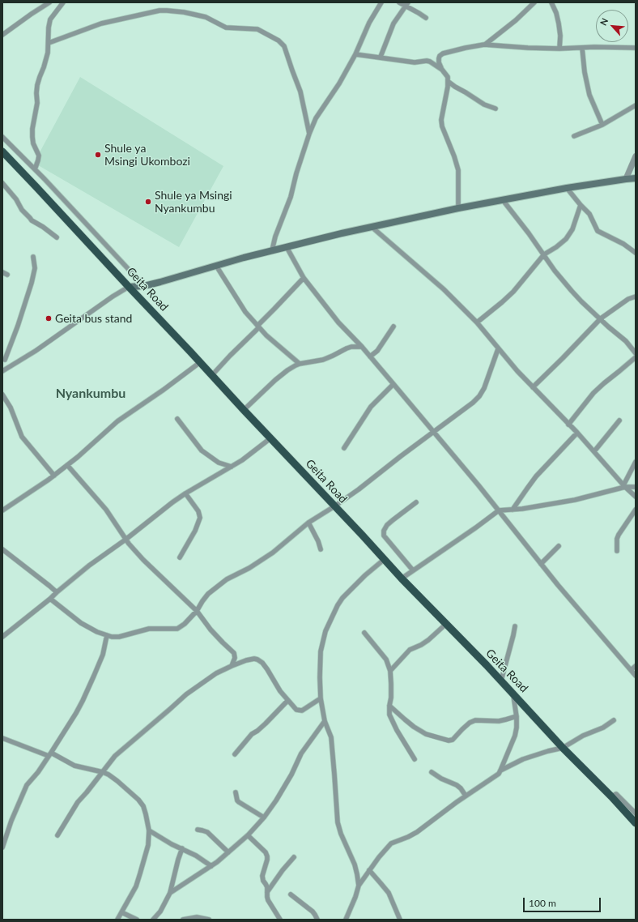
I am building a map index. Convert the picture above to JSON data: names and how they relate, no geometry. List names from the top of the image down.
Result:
{
  "streets": {
    "highway": ["Geita Road"]
  },
  "districts": ["Nyankumbu"],
  "places": ["Shule ya Msingi Ukombozi", "Shule ya Msingi Nyankumbu", "Geita bus stand"],
  "scale_bar": "100 m",
  "north": "top left"
}
